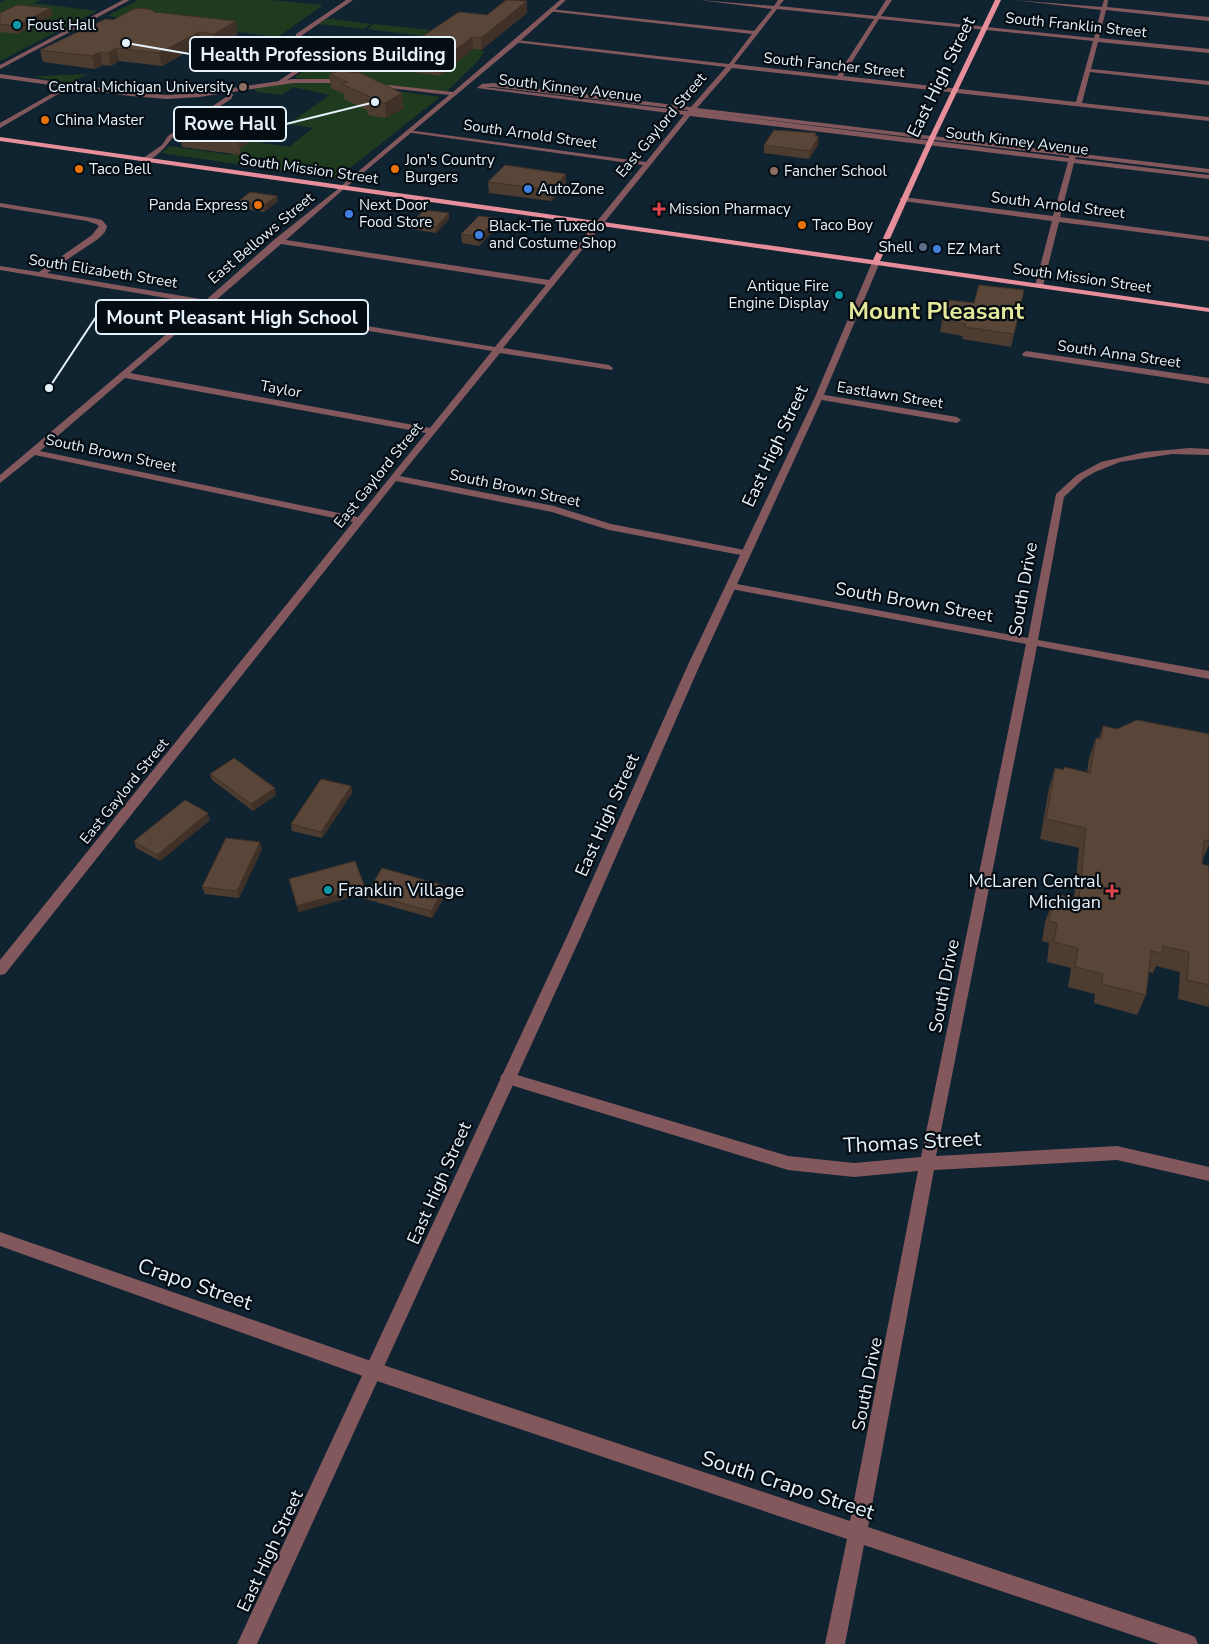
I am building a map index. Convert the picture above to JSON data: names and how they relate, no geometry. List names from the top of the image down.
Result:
{
  "streets": {
    "main road": ["East High Street", "South Mission Street"],
    "street": [
      "South Franklin Street",
      "South Fancher Street",
      "South Kinney Avenue",
      "East Gaylord Street",
      "South Arnold Street",
      "East Bellows Street",
      "South Elizabeth Street",
      "South Anna Street",
      "Taylor",
      "Eastlawn Street",
      "South Brown Street",
      "South Drive",
      "Thomas Street",
      "Crapo Street",
      "South Crapo Street"
    ]
  },
  "crossings": [
    ["South Franklin Street", "East High Street"],
    ["South Franklin Street", "East Gaylord Street"],
    ["South Fancher Street", "East High Street"],
    ["South Fancher Street", "East Gaylord Street"],
    ["South Fancher Street", "East Bellows Street"],
    ["East High Street", "South Kinney Avenue"],
    ["East High Street", "South Arnold Street"],
    ["East High Street", "South Mission Street"],
    ["East High Street", "Eastlawn Street"],
    ["East High Street", "South Brown Street"],
    ["East High Street", "Thomas Street"],
    ["East High Street", "Crapo Street"],
    ["East High Street", "South Crapo Street"],
    ["South Kinney Avenue", "East Gaylord Street"],
    ["East Gaylord Street", "South Arnold Street"],
    ["East Gaylord Street", "South Mission Street"],
    ["East Gaylord Street", "South Elizabeth Street"],
    ["East Gaylord Street", "Taylor"],
    ["East Gaylord Street", "South Brown Street"],
    ["South Arnold Street", "East Bellows Street"],
    ["South Mission Street", "East Bellows Street"],
    ["East Bellows Street", "South Elizabeth Street"],
    ["East Bellows Street", "Taylor"],
    ["East Bellows Street", "South Brown Street"],
    ["South Brown Street", "South Drive"],
    ["South Drive", "Thomas Street"],
    ["South Drive", "South Crapo Street"],
    ["Crapo Street", "South Crapo Street"]
  ],
  "districts": ["Mount Pleasant"],
  "places": {
    "other": [
      "Foust Hall",
      "Health Professions Building",
      "Central Michigan University",
      "Rowe Hall",
      "China Master",
      "Taco Bell",
      "Jon's Country Burgers",
      "Fancher School",
      "AutoZone",
      "Panda Express",
      "Next Door Food Store",
      "Taco Boy",
      "Black-Tie Tuxedo and Costume Shop",
      "Shell",
      "EZ Mart",
      "Antique Fire Engine Display",
      "Mount Pleasant High School",
      "Franklin Village"
    ],
    "health": ["Mission Pharmacy", "McLaren Central Michigan"]
  }
}
